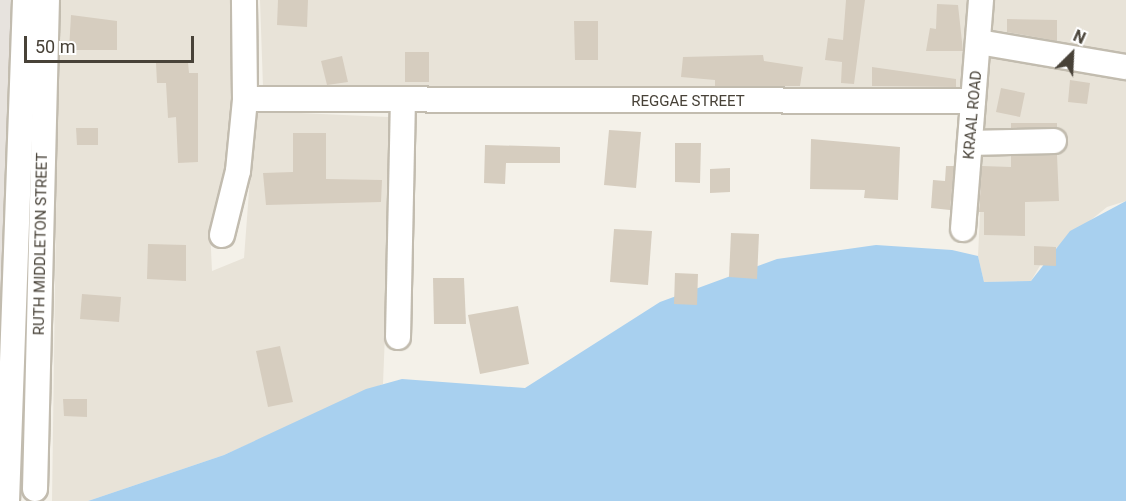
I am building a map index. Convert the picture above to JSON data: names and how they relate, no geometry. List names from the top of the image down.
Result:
{
  "streets": {
    "street": ["REGGAE STREET", "KRAAL ROAD", "RUTH MIDDLETON STREET"]
  },
  "crossings": [
    ["REGGAE STREET", "KRAAL ROAD"]
  ],
  "scale_bar": "50 m",
  "north": "top right"
}
